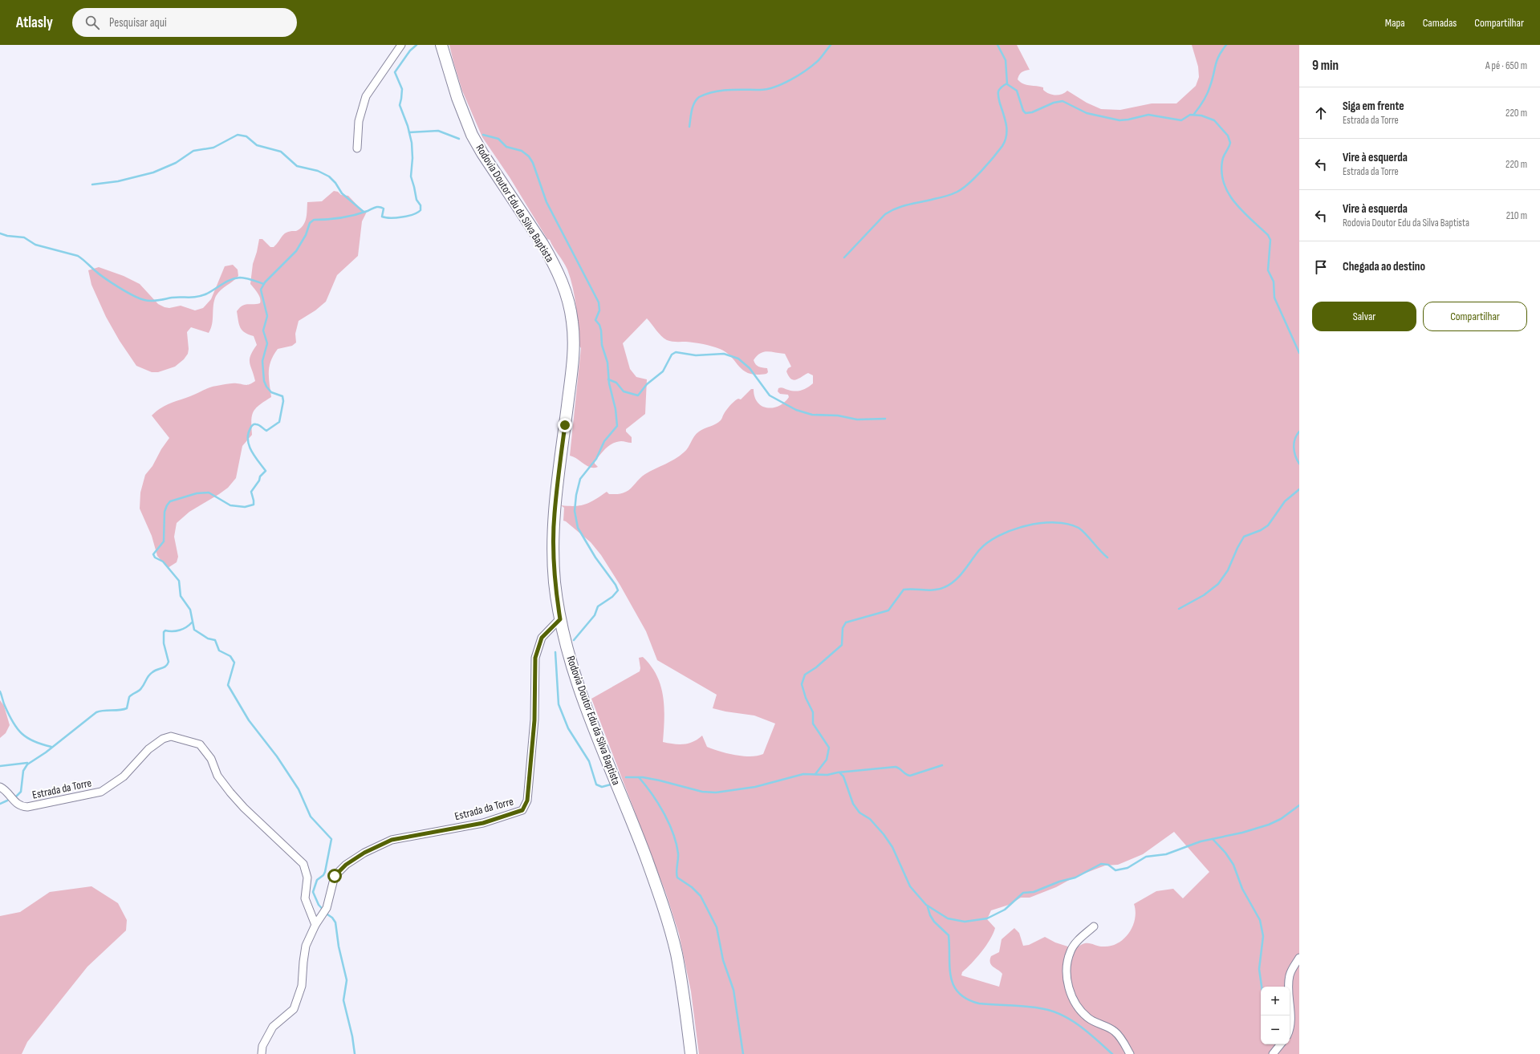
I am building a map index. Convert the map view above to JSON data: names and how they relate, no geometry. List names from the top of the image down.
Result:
{
  "streets": {
    "main road": ["Rodovia Doutor Edu da Silva Baptista"],
    "street": ["Estrada da Torre"]
  },
  "crossings": [
    ["Rodovia Doutor Edu da Silva Baptista", "Estrada da Torre"]
  ],
  "page": {
    "header": "Atlasly",
    "search": "Pesquisar aqui",
    "nav": ["Mapa", "Camadas", "Compartilhar"],
    "heading": ["9 min", "A pé · 650 m"],
    "list": [
      ["Siga em frente", "Estrada da Torre", "220 m"],
      ["Vire à esquerda", "Estrada da Torre", "220 m"],
      ["Vire à esquerda", "Rodovia Doutor Edu da Silva Baptista", "210 m"],
      "Chegada ao destino"
    ],
    "buttons": ["Salvar", "Compartilhar"],
    "map_buttons": ["+", "−"]
  }
}
